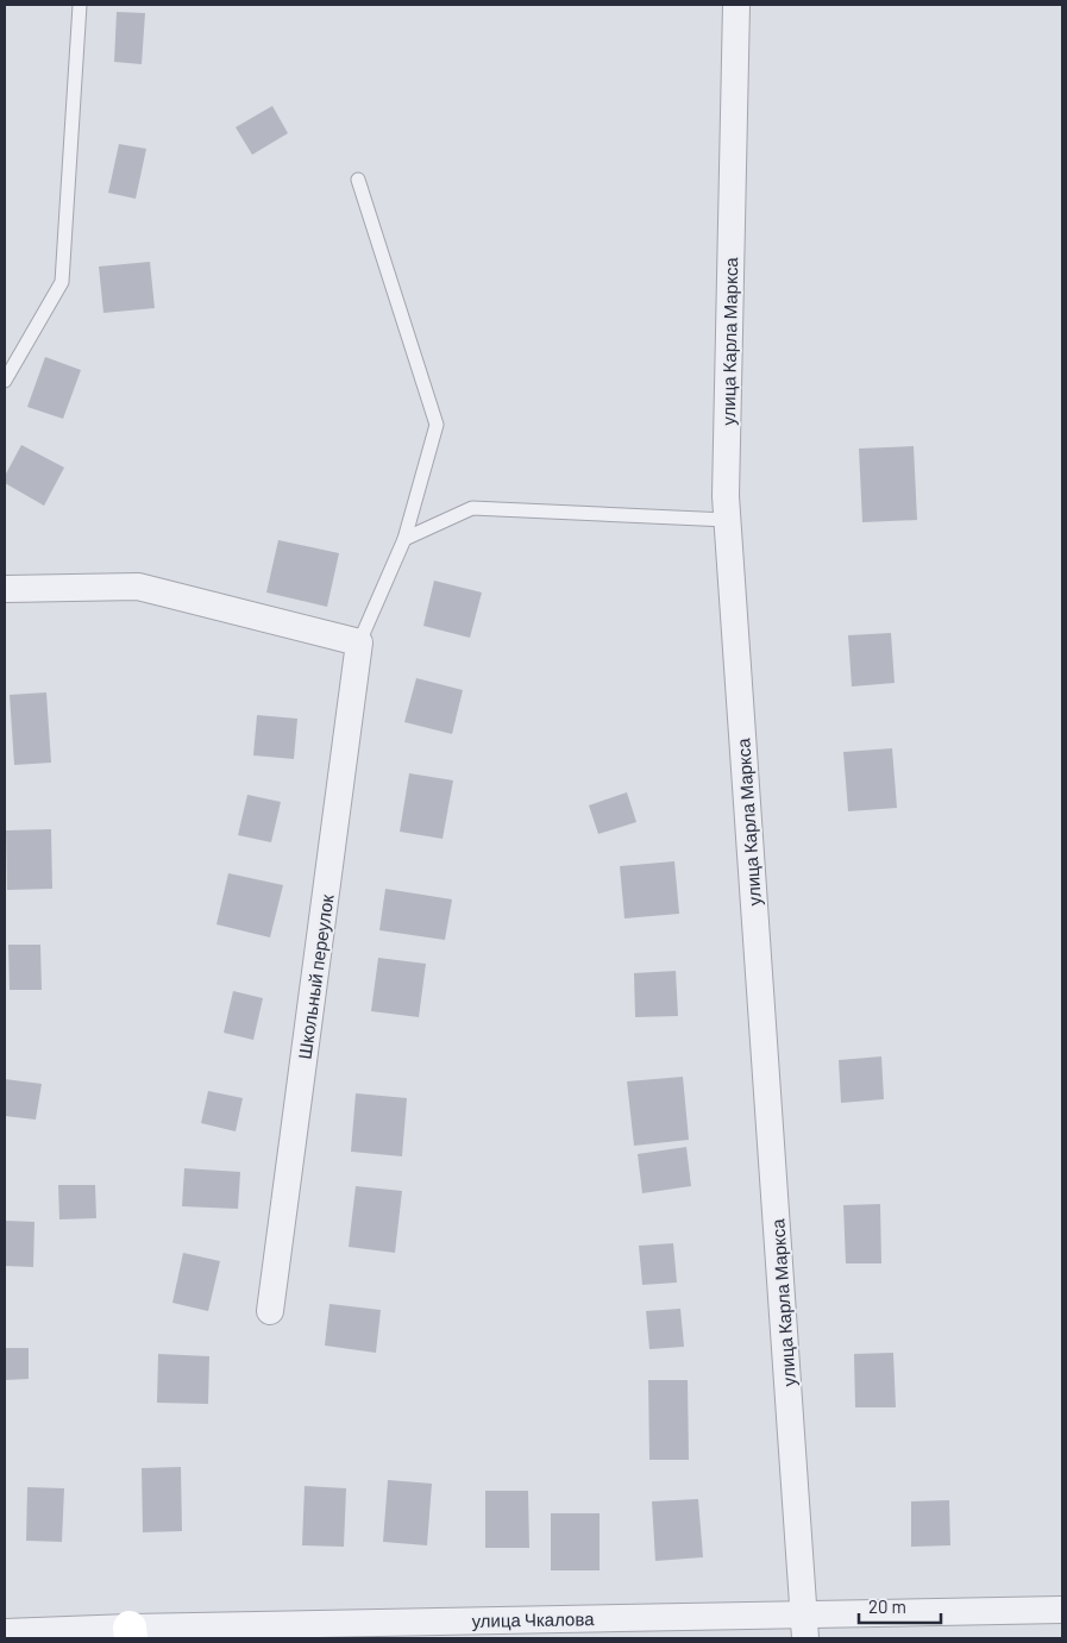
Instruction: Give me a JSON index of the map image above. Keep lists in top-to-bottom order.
{
  "streets": {
    "street": ["улица Карла Маркса", "Школьный переулок", "улица Чкалова"]
  },
  "crossings": [
    ["улица Карла Маркса", "улица Чкалова"]
  ],
  "scale_bar": "20 m"
}
